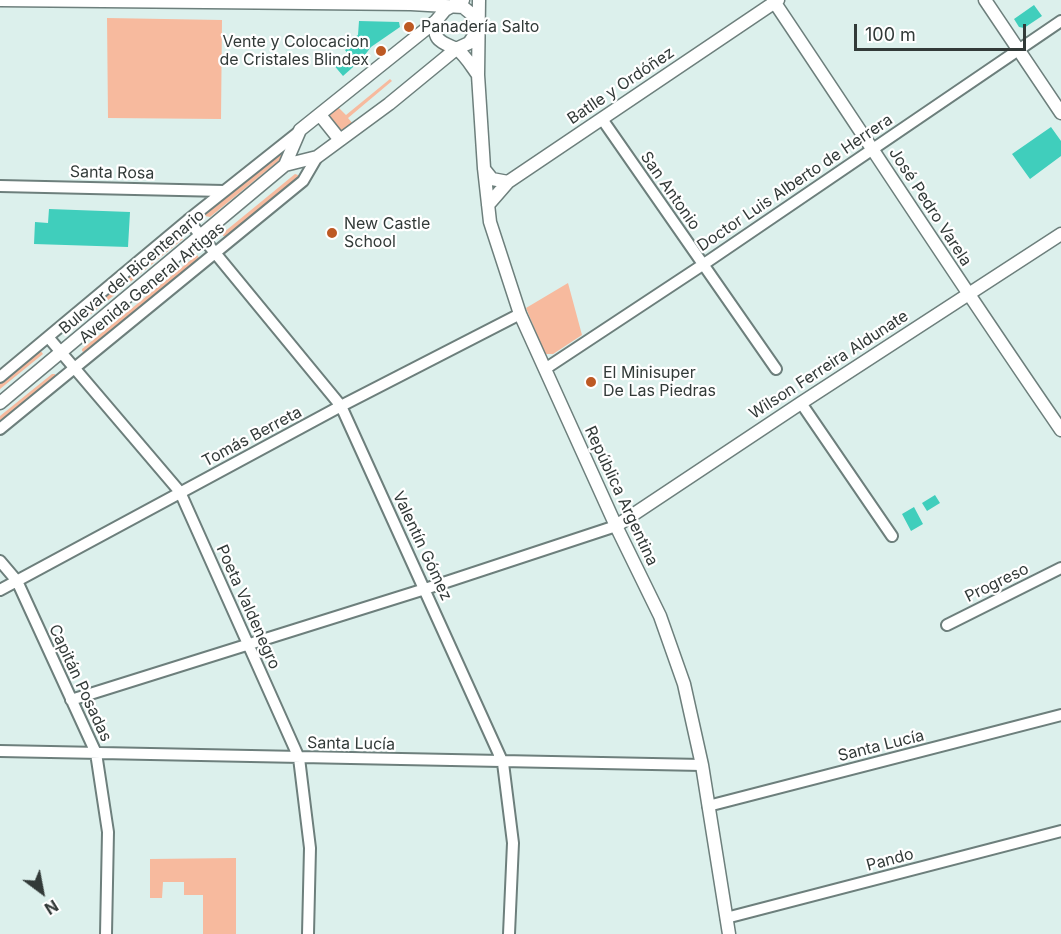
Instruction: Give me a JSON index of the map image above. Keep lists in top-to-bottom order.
{
  "streets": {
    "street": [
      "Batlle y Ordóñez",
      "Santa Rosa",
      "Doctor Luis Alberto de Herrera",
      "San Antonio",
      "José Pedro Varela",
      "Bulevar del Bicentenario",
      "Avenida General Artigas",
      "Wilson Ferreira Aldunate",
      "Tomás Berreta",
      "República Argentina",
      "Valentín Gómez",
      "Progreso",
      "Poeta Valdenegro",
      "Capitán Posadas",
      "Santa Lucía",
      "Pando"
    ]
  },
  "crossings": [
    ["Batlle y Ordóñez", "San Antonio"],
    ["Batlle y Ordóñez", "José Pedro Varela"],
    ["Batlle y Ordóñez", "República Argentina"],
    ["Santa Rosa", "Avenida General Artigas"],
    ["Doctor Luis Alberto de Herrera", "San Antonio"],
    ["Doctor Luis Alberto de Herrera", "José Pedro Varela"],
    ["Doctor Luis Alberto de Herrera", "República Argentina"],
    ["José Pedro Varela", "Wilson Ferreira Aldunate"],
    ["Bulevar del Bicentenario", "Avenida General Artigas"],
    ["Bulevar del Bicentenario", "República Argentina"],
    ["Bulevar del Bicentenario", "Valentín Gómez"],
    ["Bulevar del Bicentenario", "Poeta Valdenegro"],
    ["Avenida General Artigas", "Valentín Gómez"],
    ["Avenida General Artigas", "Poeta Valdenegro"],
    ["Wilson Ferreira Aldunate", "República Argentina"],
    ["Tomás Berreta", "República Argentina"],
    ["Tomás Berreta", "Valentín Gómez"],
    ["Tomás Berreta", "Poeta Valdenegro"],
    ["Tomás Berreta", "Capitán Posadas"],
    ["República Argentina", "Santa Lucía"],
    ["República Argentina", "Pando"],
    ["Valentín Gómez", "Santa Lucía"],
    ["Poeta Valdenegro", "Santa Lucía"],
    ["Capitán Posadas", "Santa Lucía"]
  ],
  "places": [
    "Panadería Salto",
    "Vente y Colocacion de Cristales Blindex",
    "New Castle School",
    "El Minisuper De Las Piedras"
  ],
  "scale_bar": "100 m",
  "north": "bottom right"
}
